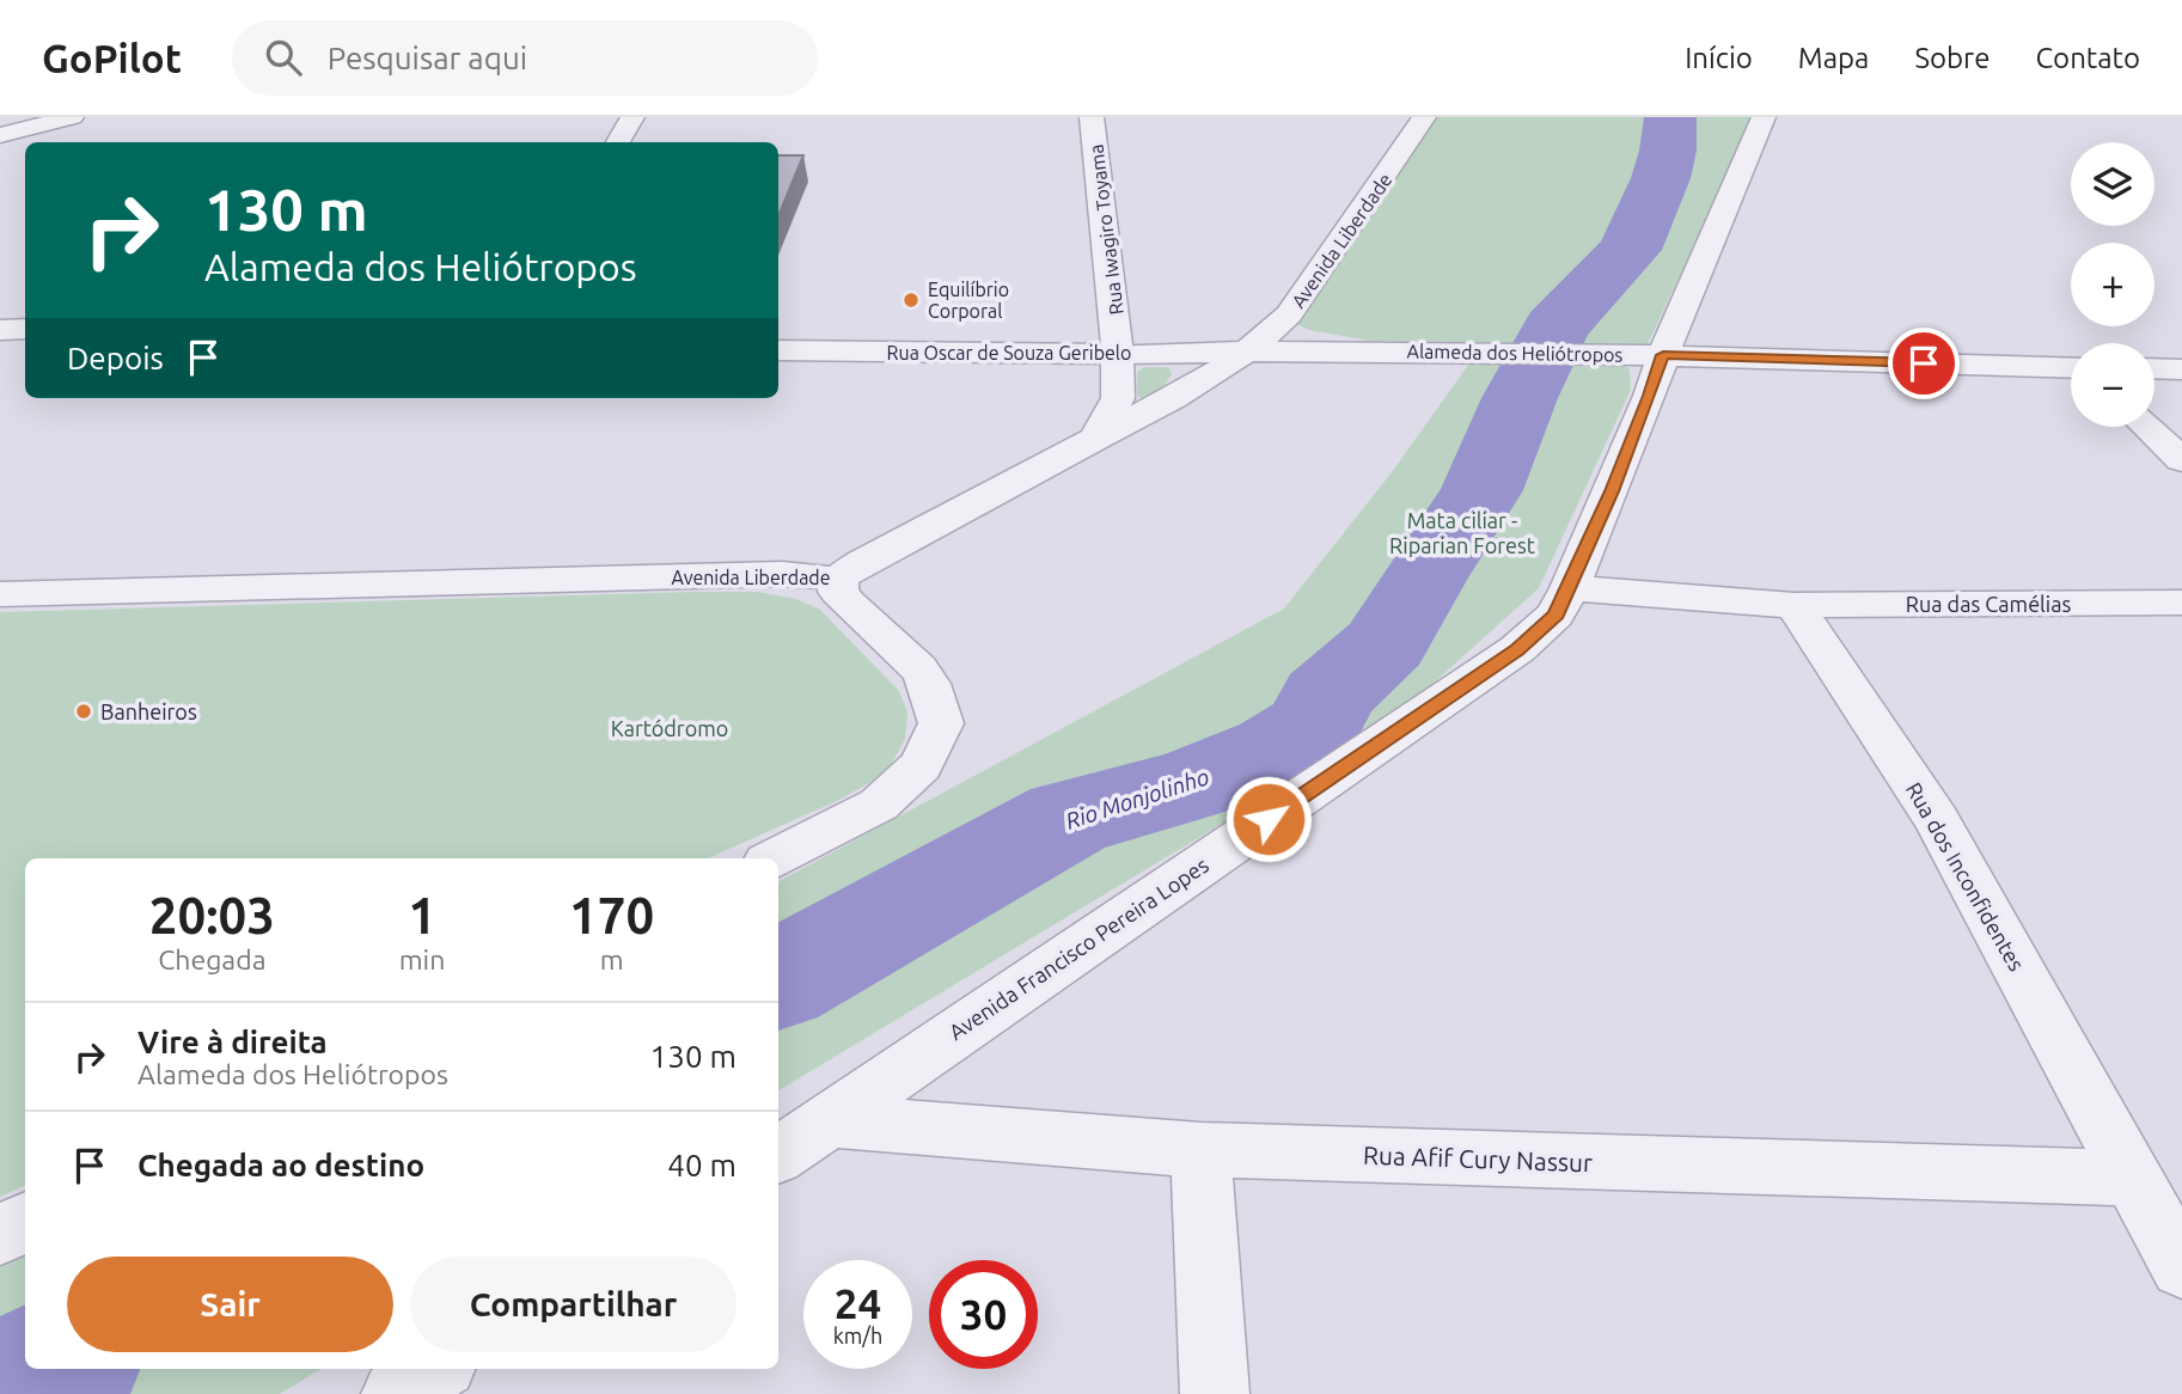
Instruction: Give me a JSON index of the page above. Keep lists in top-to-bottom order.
{
  "streets": {
    "street": [
      "Rua Iwagiro Toyama",
      "Avenida Liberdade",
      "Rua Oscar de Souza Geribelo",
      "Alameda dos Heliótropos",
      "Rua das Camélias",
      "Rua dos Inconfidentes",
      "Avenida Francisco Pereira Lopes",
      "Rua Afif Cury Nassur"
    ]
  },
  "crossings": [
    ["Rua Iwagiro Toyama", "Avenida Liberdade"],
    ["Rua Iwagiro Toyama", "Rua Oscar de Souza Geribelo"],
    ["Avenida Liberdade", "Rua Oscar de Souza Geribelo"],
    ["Avenida Liberdade", "Alameda dos Heliótropos"],
    ["Rua Oscar de Souza Geribelo", "Alameda dos Heliótropos"],
    ["Alameda dos Heliótropos", "Avenida Francisco Pereira Lopes"],
    ["Rua das Camélias", "Rua dos Inconfidentes"],
    ["Rua dos Inconfidentes", "Rua Afif Cury Nassur"],
    ["Avenida Francisco Pereira Lopes", "Rua Afif Cury Nassur"]
  ],
  "water": ["Rio Monjolinho"],
  "parks": ["Mata ciliar - Riparian Forest", "Kartódromo"],
  "places": ["Equilíbrio Corporal", "Banheiros"],
  "page": {
    "header": "GoPilot",
    "search": "Pesquisar aqui",
    "nav": [
      "Início",
      "Mapa",
      "Sobre",
      "Contato"
    ],
    "map_buttons": ["+", "−"],
    "turn": ["130 m", "Alameda dos Heliótropos"],
    "then": "Depois",
    "eta": [
      "20:03",
      "Chegada",
      "1",
      "min",
      "170",
      "m"
    ],
    "list": [
      {
        "name": "Vire à direita",
        "note": "Alameda dos Heliótropos",
        "value": "130 m"
      },
      {
        "name": "Chegada ao destino",
        "value": "40 m"
      }
    ],
    "buttons": ["Sair", "Compartilhar"],
    "speed": "24 km/h",
    "limit": "30"
  }
}
